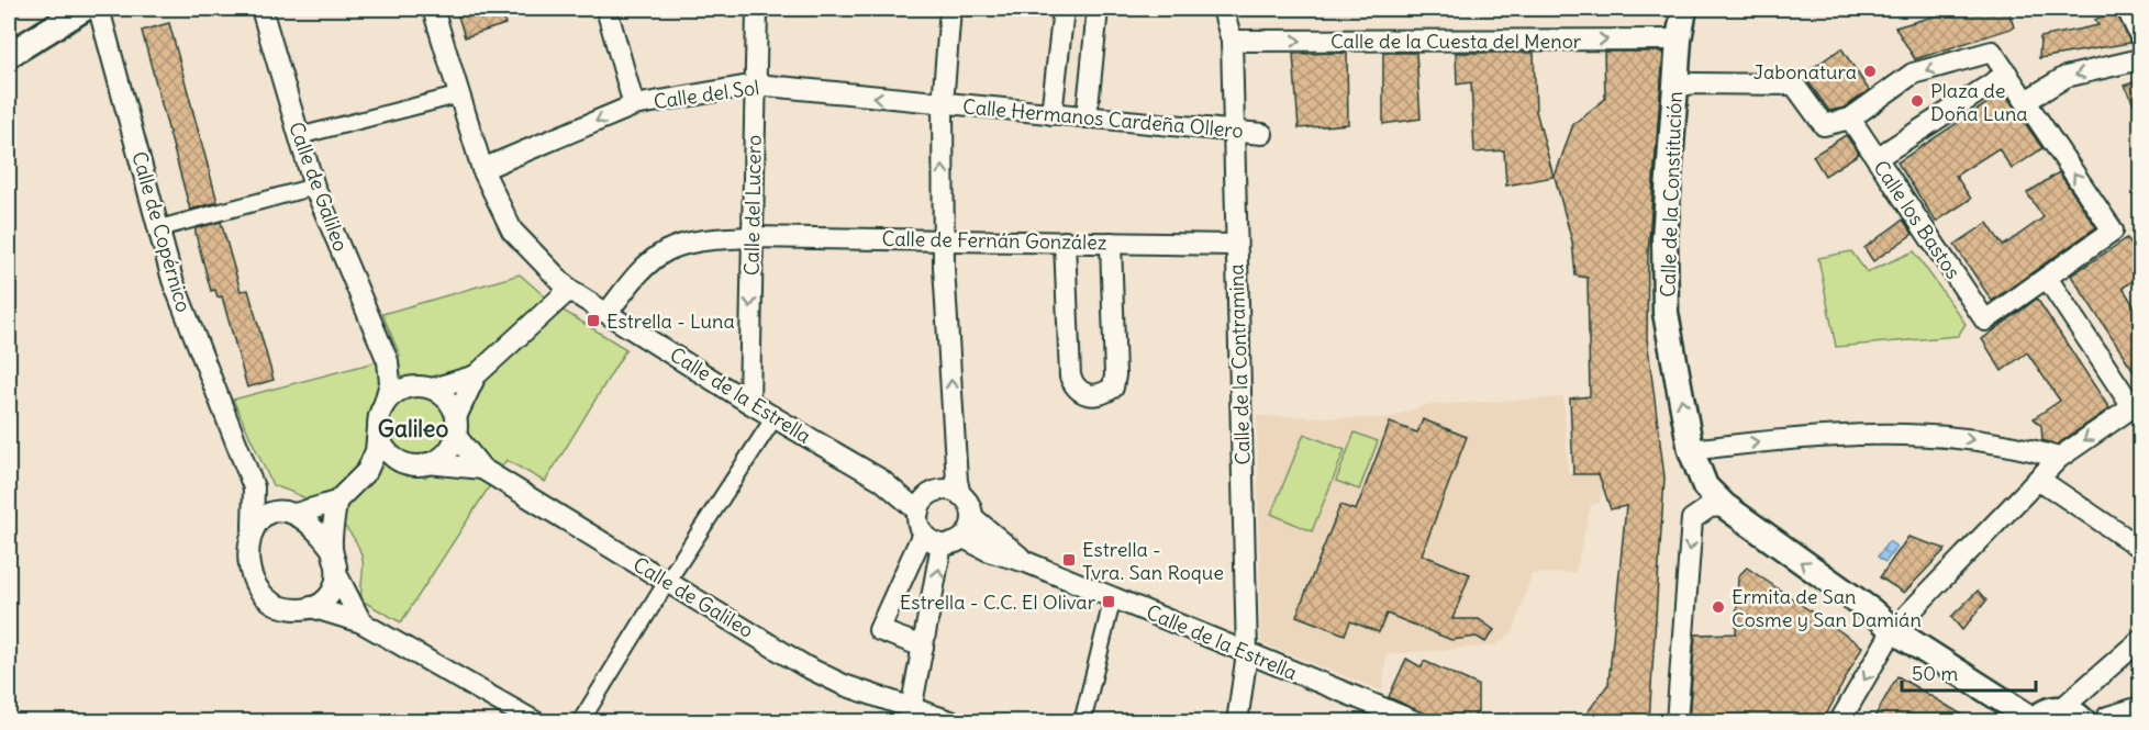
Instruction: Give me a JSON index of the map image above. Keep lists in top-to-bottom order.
{
  "streets": {
    "street": [
      "Calle de la Cuesta del Menor",
      "Calle del Sol",
      "Calle Hermanos Cardeña Ollero",
      "Calle de Galileo",
      "Calle de la Constitución",
      "Calle del Lucero",
      "Calle los Bastos",
      "Calle de Copérnico",
      "Calle de Fernán González",
      "Calle de la Contramina",
      "Calle de la Estrella"
    ]
  },
  "crossings": [
    ["Calle de la Cuesta del Menor", "Calle de la Constitución"],
    ["Calle de la Cuesta del Menor", "Calle de la Contramina"],
    ["Calle del Sol", "Calle Hermanos Cardeña Ollero"],
    ["Calle del Sol", "Calle del Lucero"],
    ["Calle del Sol", "Calle de la Estrella"],
    ["Calle Hermanos Cardeña Ollero", "Calle de la Contramina"],
    ["Calle del Lucero", "Calle de Fernán González"],
    ["Calle del Lucero", "Calle de la Estrella"],
    ["Calle de Fernán González", "Calle de la Contramina"],
    ["Calle de Fernán González", "Calle de la Estrella"],
    ["Calle de la Contramina", "Calle de la Estrella"]
  ],
  "one_way": [
    "Calle de la Cuesta del Menor",
    "Calle del Sol",
    "Calle de la Constitución",
    "Calle del Lucero"
  ],
  "districts": ["Galileo"],
  "places": {
    "other": ["Jabonatura", "Plaza de Doña Luna", "Ermita de San Cosme y San Damián"],
    "transit": ["Estrella - Luna", "Estrella - Tvra. San Roque", "Estrella - C.C. El Olivar"]
  },
  "scale_bar": "50 m"
}
